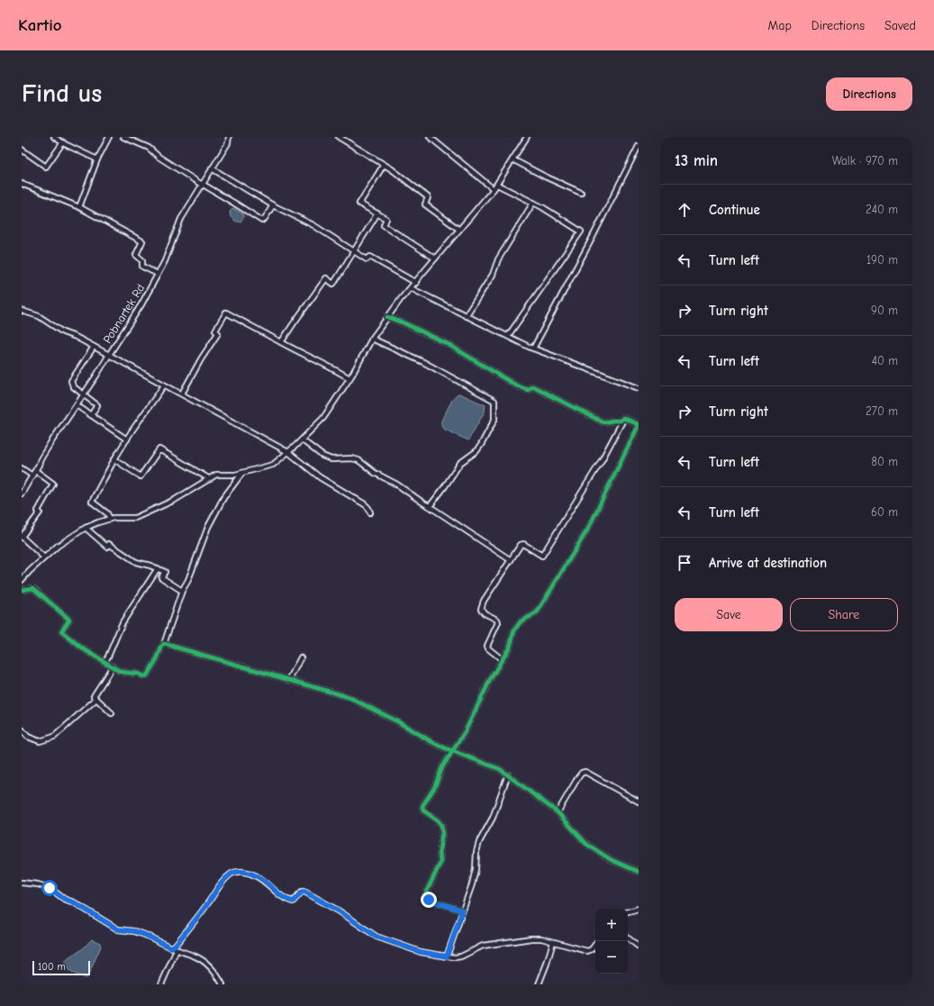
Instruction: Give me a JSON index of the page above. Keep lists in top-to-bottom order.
{
  "streets": {
    "street": ["Pobnartek Rd"]
  },
  "scale_bar": "100 m",
  "page": {
    "header": "Kartio",
    "nav": ["Map", "Directions", "Saved"],
    "buttons": [
      "Directions",
      ["Save", "Share"]
    ],
    "title": "Find us",
    "heading": ["13 min", "Walk · 970 m"],
    "list": [
      ["Continue", "240 m"],
      ["Turn left", "190 m"],
      ["Turn right", "90 m"],
      ["Turn left", "40 m"],
      ["Turn right", "270 m"],
      ["Turn left", "80 m"],
      ["Turn left", "60 m"],
      "Arrive at destination"
    ],
    "map_buttons": ["+", "−"],
    "scale": "100 m"
  }
}
